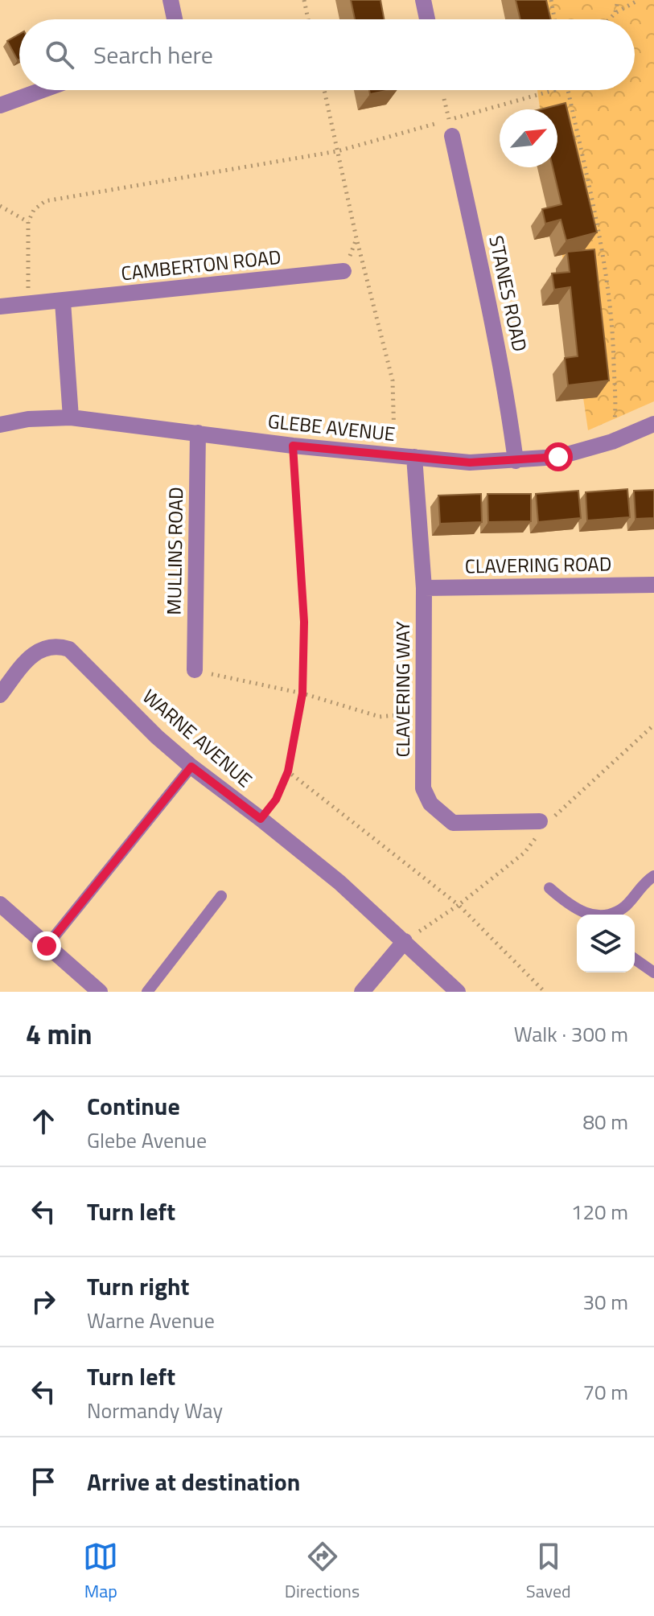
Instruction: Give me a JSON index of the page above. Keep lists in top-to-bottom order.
{
  "streets": {
    "street": [
      "CAMBERTON ROAD",
      "STANES ROAD",
      "GLEBE AVENUE",
      "MULLINS ROAD",
      "CLAVERING ROAD",
      "CLAVERING WAY",
      "WARNE AVENUE"
    ]
  },
  "crossings": [
    ["STANES ROAD", "GLEBE AVENUE"],
    ["GLEBE AVENUE", "MULLINS ROAD"],
    ["GLEBE AVENUE", "CLAVERING WAY"],
    ["CLAVERING ROAD", "CLAVERING WAY"]
  ],
  "north": "top right",
  "page": {
    "search": "Search here",
    "heading": ["4 min", "Walk · 300 m"],
    "list": [
      ["Continue", "Glebe Avenue", "80 m"],
      ["Turn left", "120 m"],
      ["Turn right", "Warne Avenue", "30 m"],
      ["Turn left", "Normandy Way", "70 m"],
      "Arrive at destination"
    ],
    "nav": ["Map", "Directions", "Saved"]
  }
}
